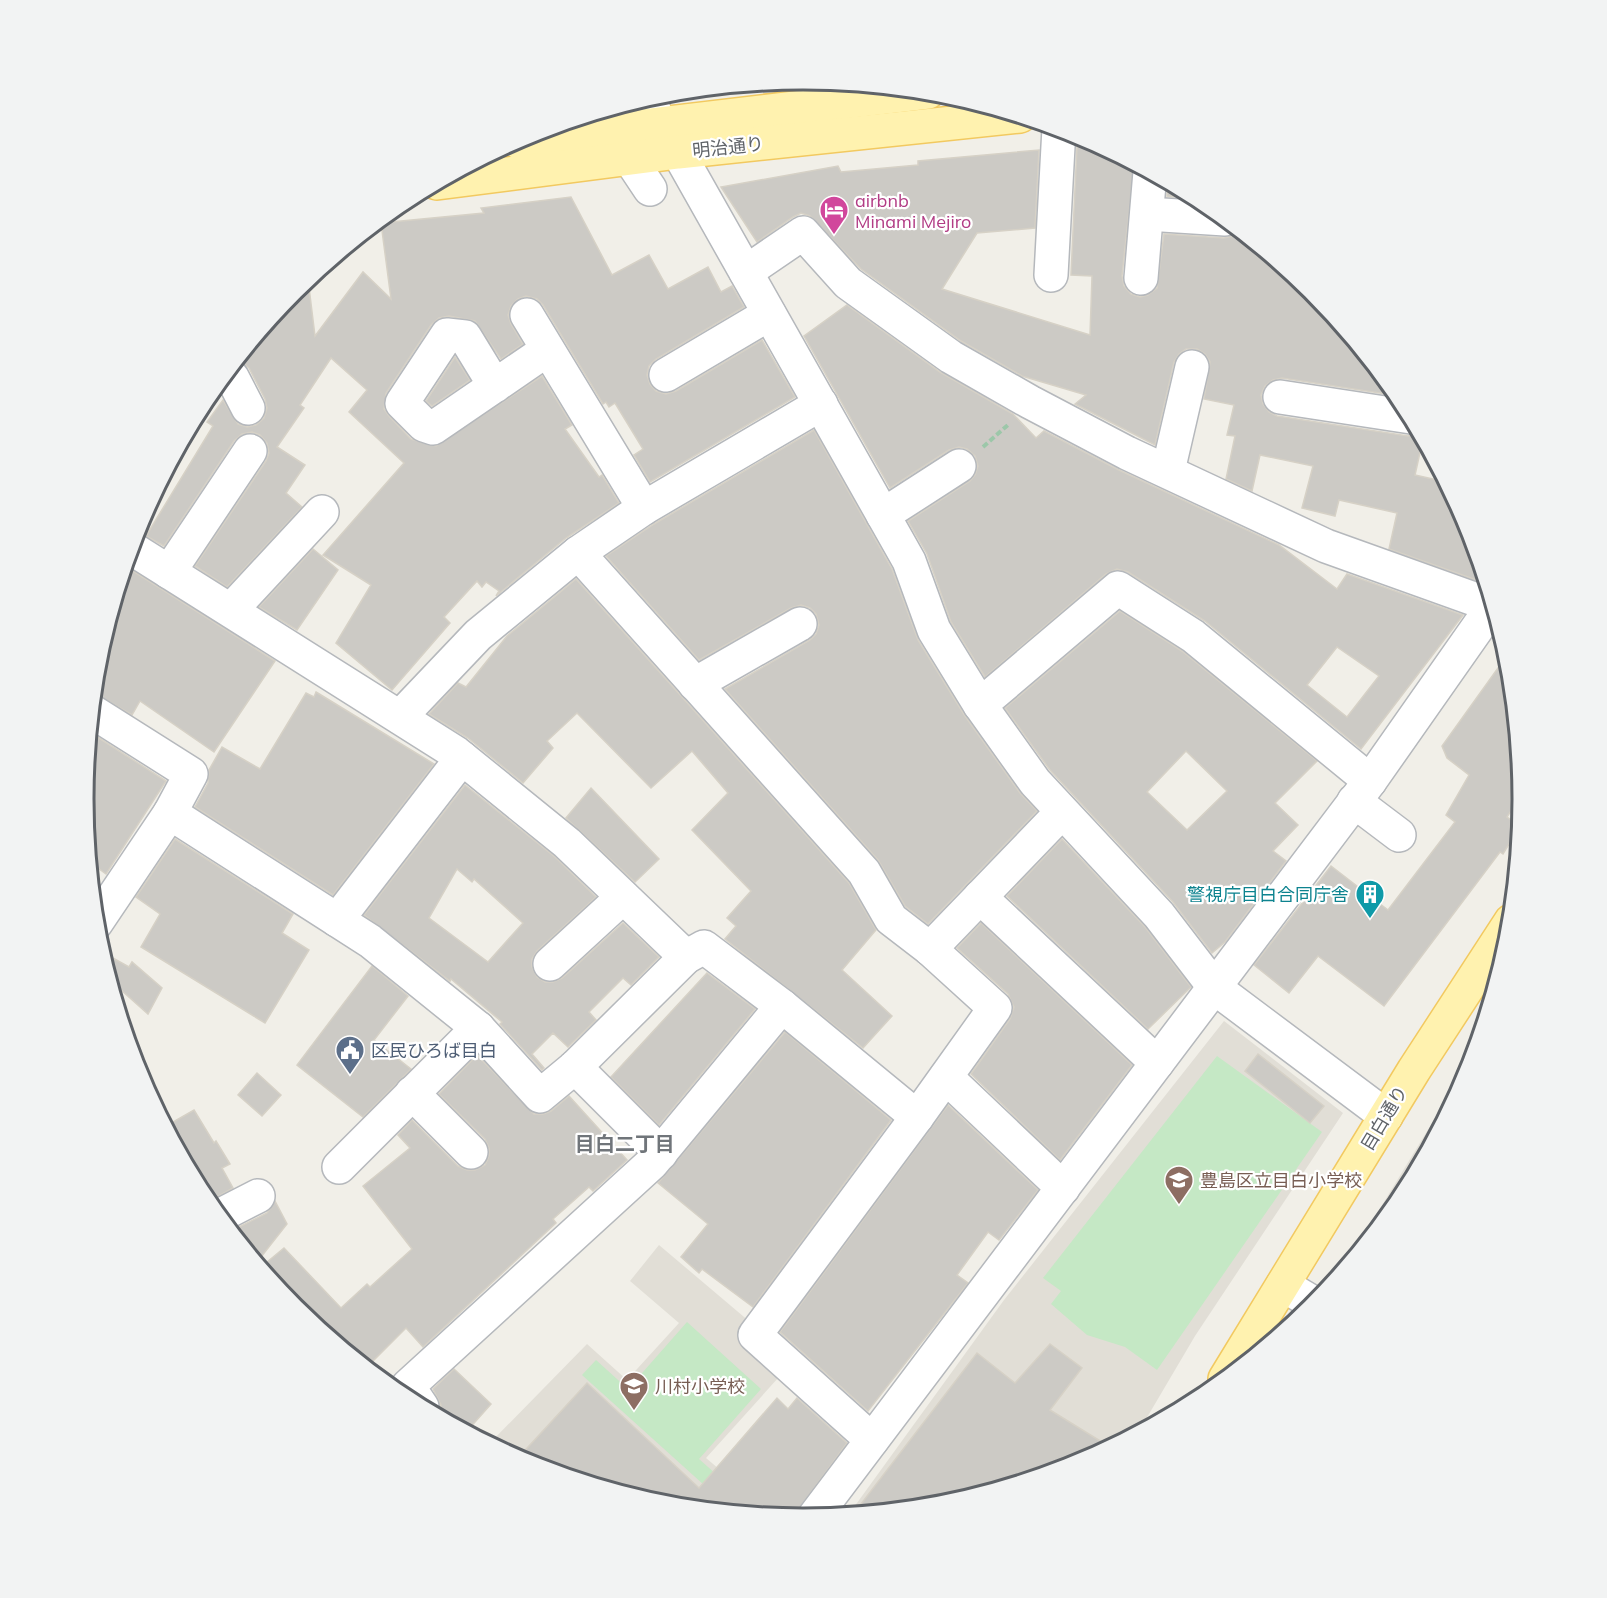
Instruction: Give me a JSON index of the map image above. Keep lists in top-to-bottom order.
{
  "streets": {
    "main road": ["明治通り", "目白通り"]
  },
  "districts": ["目白二丁目"],
  "places": {
    "hotel": ["airbnb Minami Mejiro"],
    "building": ["警視庁目白合同庁舎"],
    "public building": ["区民ひろば目白"],
    "school or university": ["豊島区立目白小学校", "川村小学校"]
  }
}
